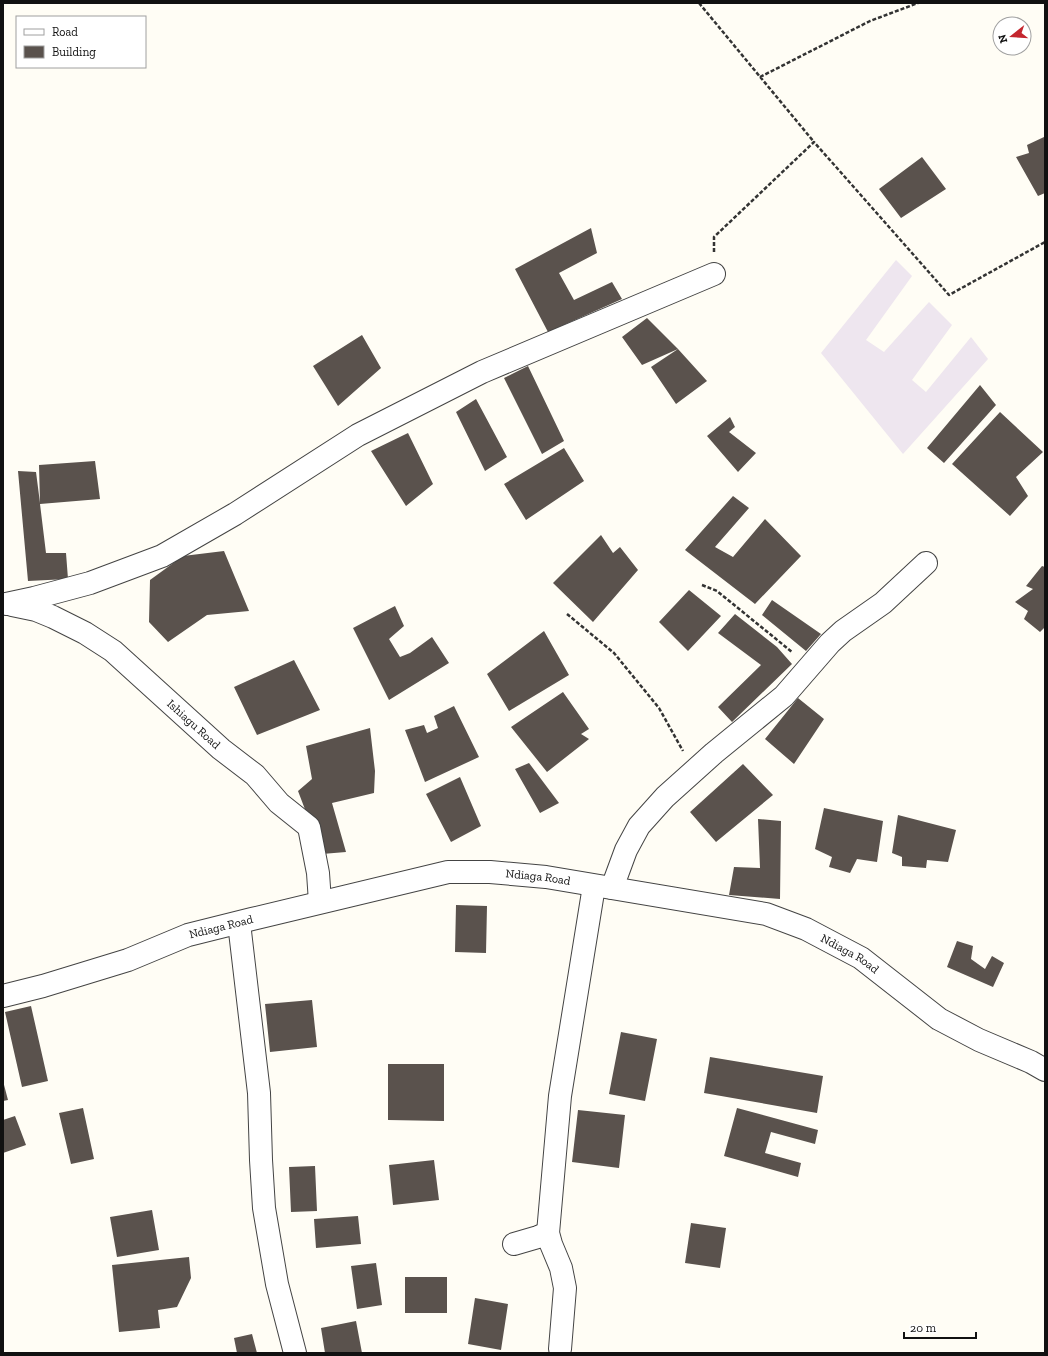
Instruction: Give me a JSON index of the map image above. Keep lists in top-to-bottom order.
{
  "streets": {
    "street": ["Ishiagu Road", "Ndiaga Road"]
  },
  "crossings": [
    ["Ishiagu Road", "Ndiaga Road"]
  ],
  "legend": ["Road", "Building"],
  "scale_bar": "20 m",
  "north": "left"
}
